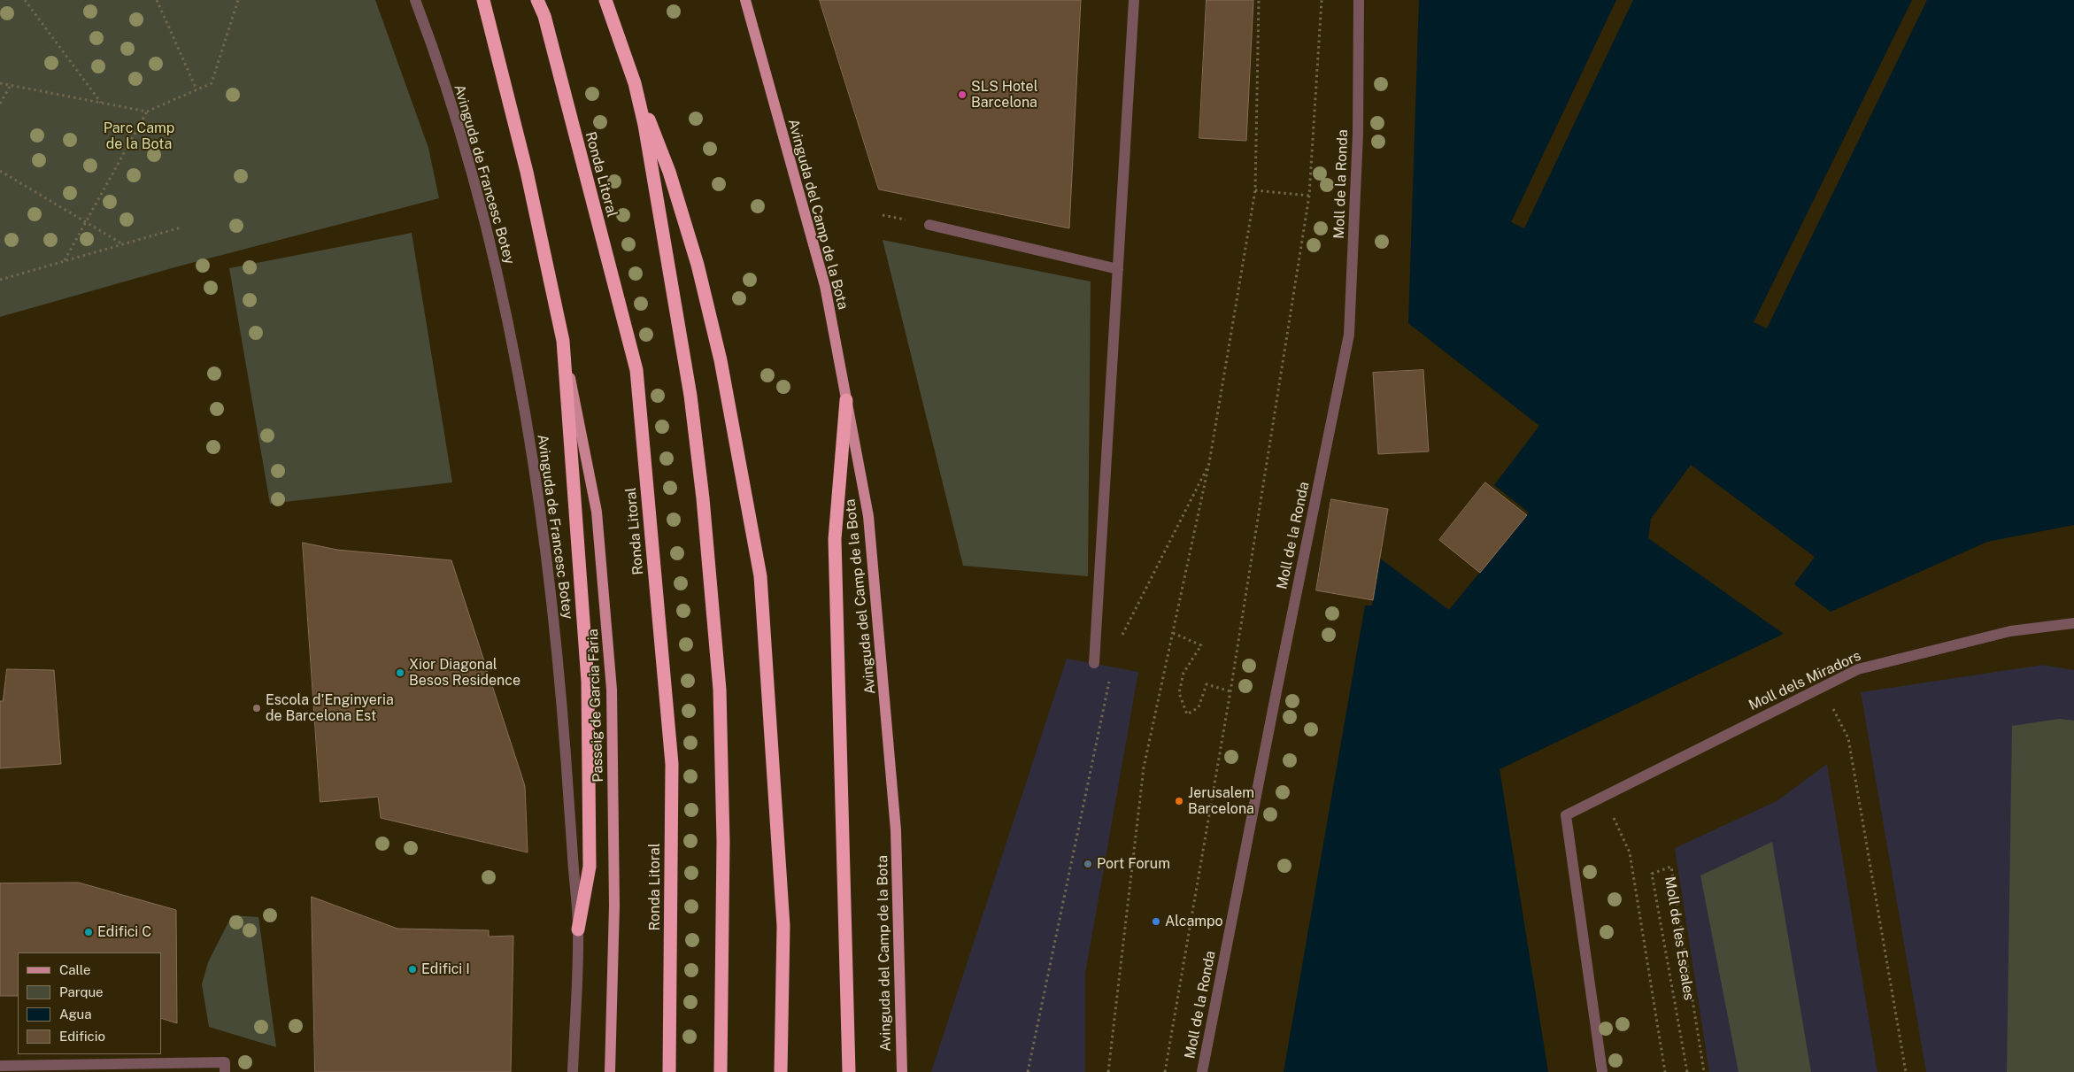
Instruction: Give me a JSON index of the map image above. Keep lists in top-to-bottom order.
{
  "streets": {
    "highway": ["Ronda Litoral"],
    "main road": ["Avinguda del Camp de la Bota", "Passeig de Garcia Fària"],
    "street": ["Avinguda de Francesc Botey", "Moll de la Ronda", "Moll dels Miradors"],
    "path": ["Moll de les Escales"]
  },
  "parks": ["Parc Camp de la Bota"],
  "places": [
    "SLS Hotel Barcelona",
    "Xior Diagonal Besos Residence",
    "Escola d'Enginyeria de Barcelona Est",
    "Jerusalem Barcelona",
    "Port Forum",
    "Alcampo",
    "Edifici C",
    "Edifici I"
  ],
  "legend": [
    "Calle",
    "Parque",
    "Agua",
    "Edificio"
  ]
}
